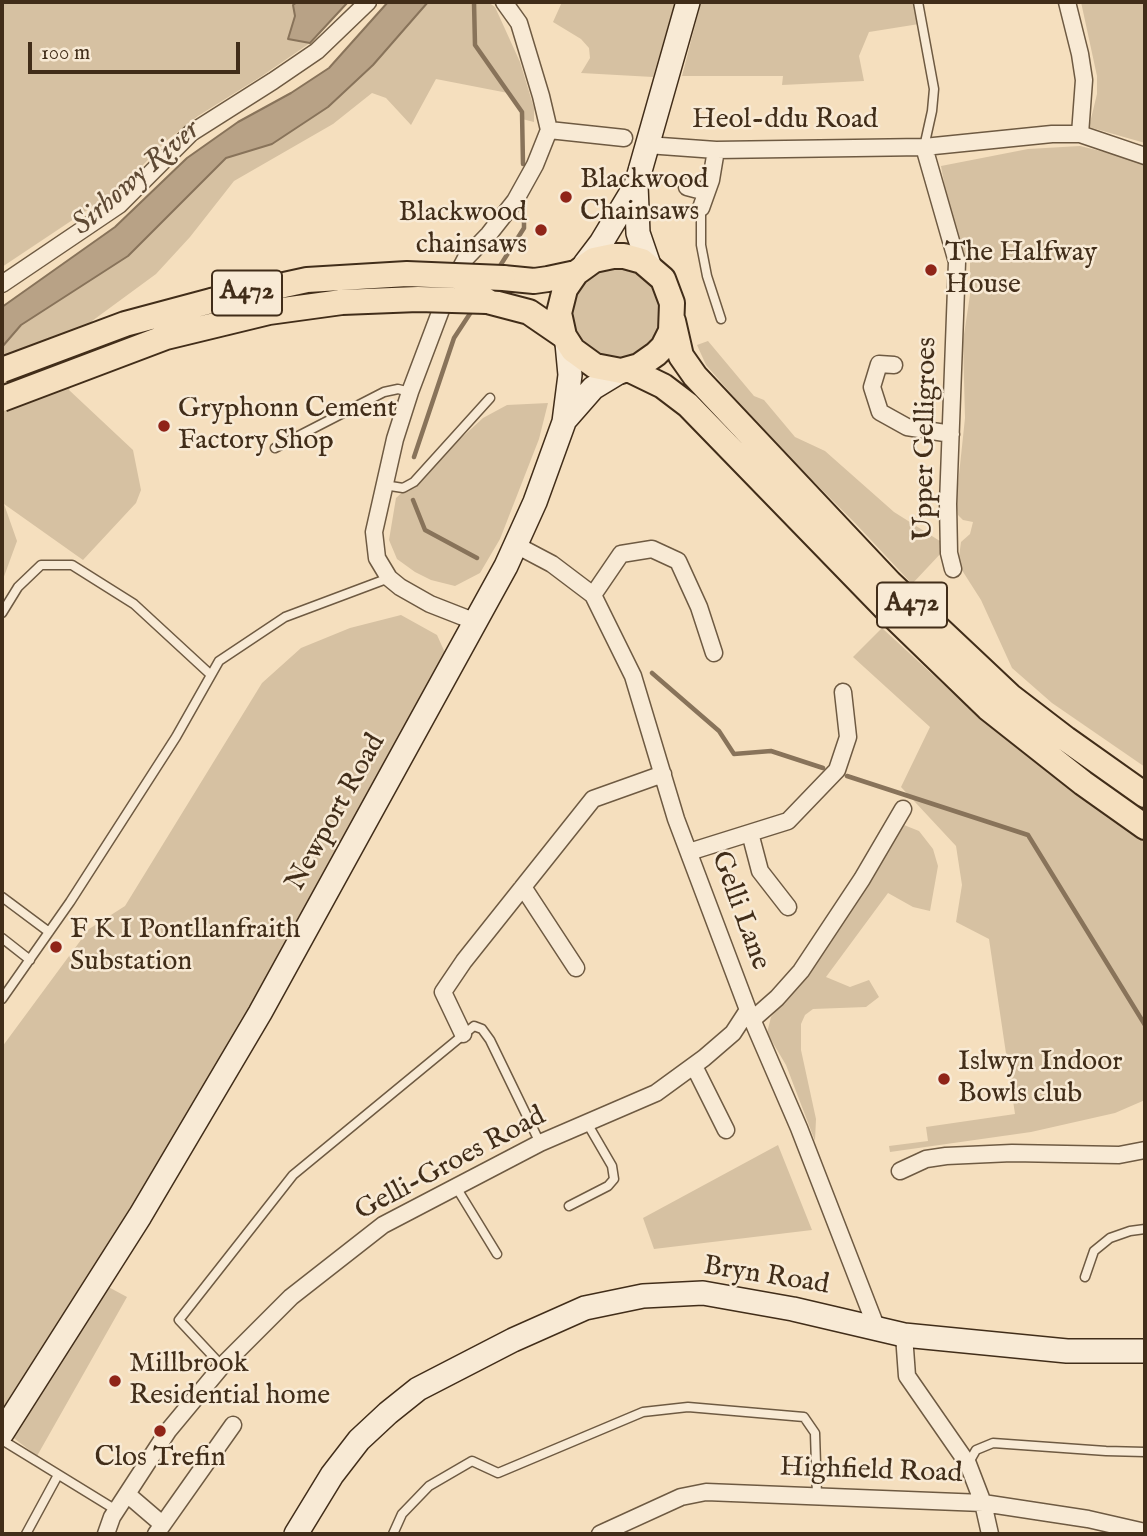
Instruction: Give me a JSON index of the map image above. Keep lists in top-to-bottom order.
{
  "streets": {
    "main road": ["A472", "Newport Road", "Bryn Road"],
    "street": [
      "Heol-ddu Road",
      "Upper Gelligroes",
      "Gelli Lane",
      "Gelli-Groes Road",
      "Highfield Road"
    ]
  },
  "crossings": [
    ["Heol-ddu Road", "Upper Gelligroes"],
    ["A472", "Newport Road"],
    ["Newport Road", "Gelli Lane"],
    ["Gelli Lane", "Gelli-Groes Road"],
    ["Gelli Lane", "Bryn Road"]
  ],
  "water": ["Sirhowy River"],
  "places": [
    "Blackwood Chainsaws",
    "Blackwood chainsaws",
    "The Halfway House",
    "Gryphonn Cement Factory Shop",
    "F K I Pontllanfraith Substation",
    "Islwyn Indoor Bowls club",
    "Millbrook Residential home",
    "Clos Trefin"
  ],
  "scale_bar": "100 m"
}
